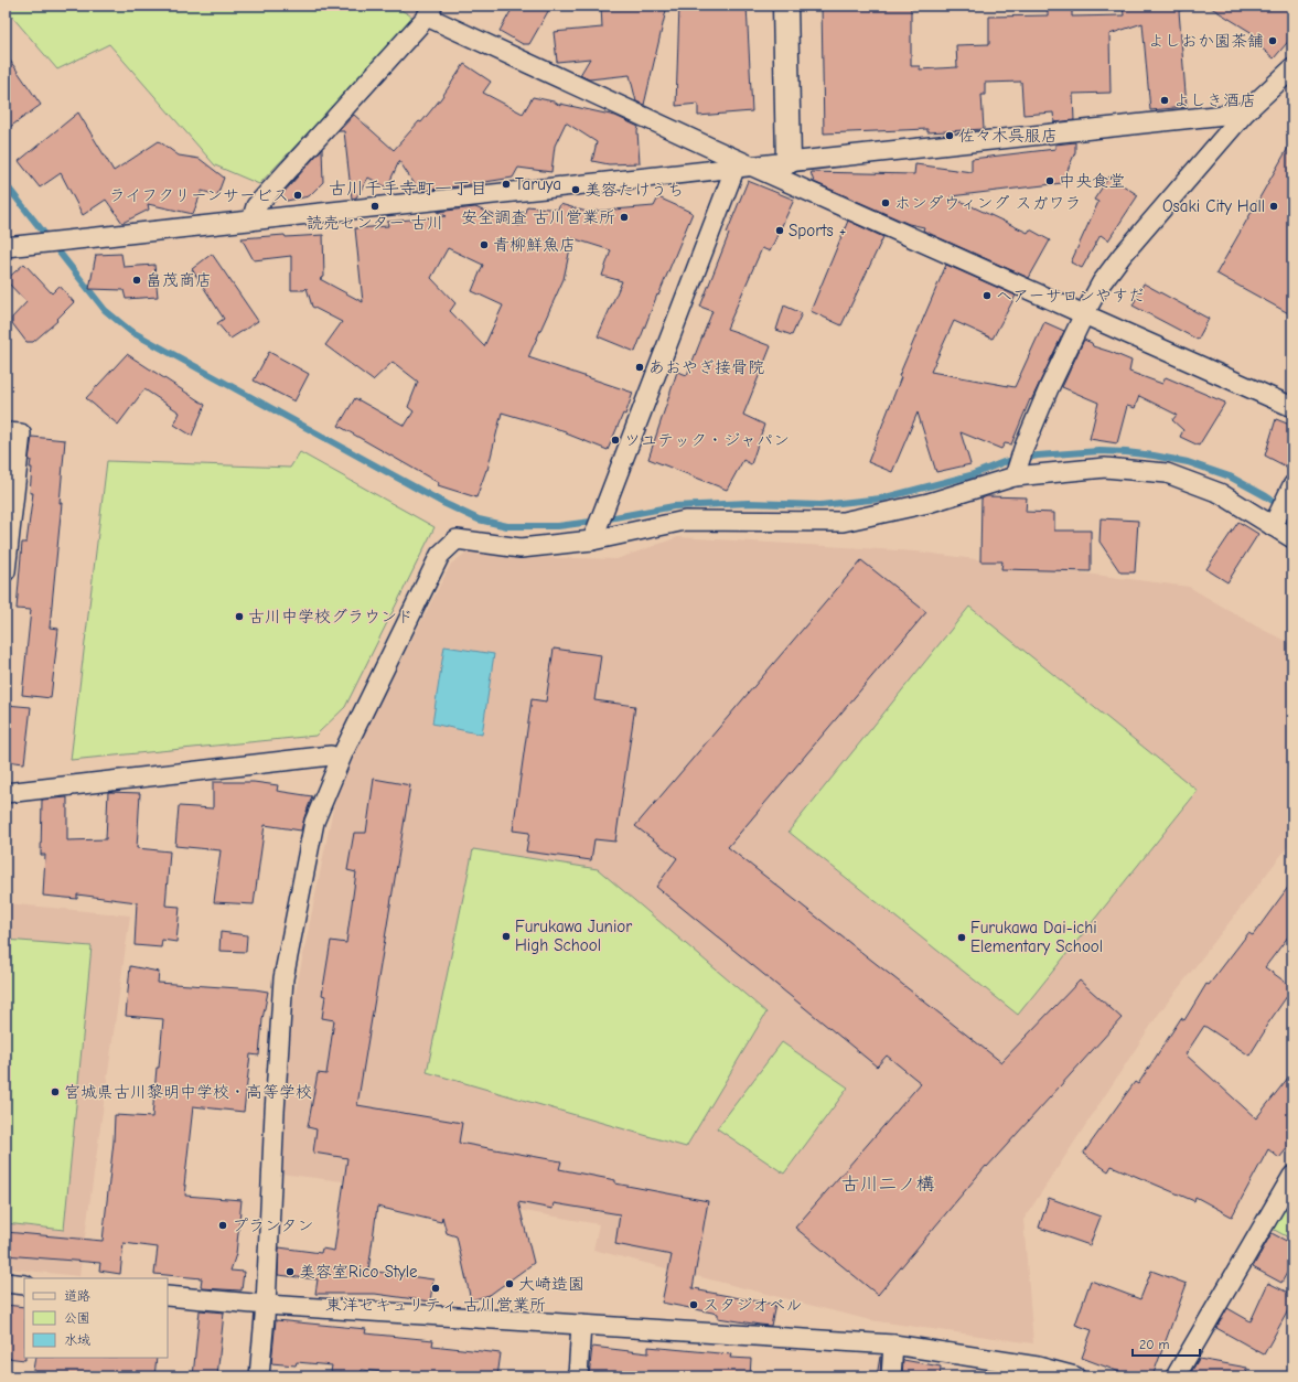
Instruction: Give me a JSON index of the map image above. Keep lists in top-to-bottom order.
{
  "districts": ["古川千手寺町一丁目", "古川二ノ構"],
  "places": [
    "よしおか園茶舗",
    "よしき酒店",
    "佐々木呉服店",
    "中央食堂",
    "Taruya",
    "美容たけうち",
    "ライフクリーンサービス",
    "ホンダウィング スガワラ",
    "読売センター 古川",
    "Osaki City Hall",
    "安全調査 古川営業所",
    "Sports +",
    "青柳鮮魚店",
    "畠茂商店",
    "ヘアーサロンやすだ",
    "あおやぎ接骨院",
    "ツユテック・ジャパン",
    "古川中学校グラウンド",
    "Furukawa Junior High School",
    "Furukawa Dai-ichi Elementary School",
    "宮城県古川黎明中学校・高等学校",
    "プランタン",
    "美容室Rico Style",
    "大崎造園",
    "東洋セキュリティ 古川営業所",
    "スタジオベル"
  ],
  "legend": ["道路", "公園", "水域"],
  "scale_bar": "20 m"
}
